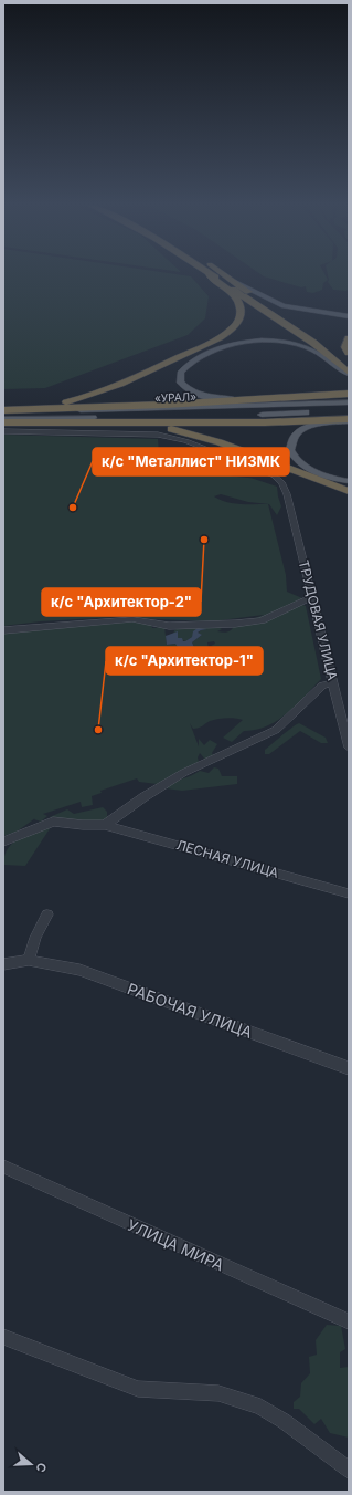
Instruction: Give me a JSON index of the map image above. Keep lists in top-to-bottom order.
{
  "streets": {
    "main road": ["«УРАЛ»"],
    "street": [
      "ТРУДОВАЯ УЛИЦА",
      "ЛЕСНАЯ УЛИЦА",
      "РАБОЧАЯ УЛИЦА",
      "УЛИЦА МИРА"
    ]
  },
  "places": ["к/с \"Металлист\" НИЗМК", "к/с \"Архитектор-2\"", "к/с \"Архитектор-1\""],
  "north": "right"
}
